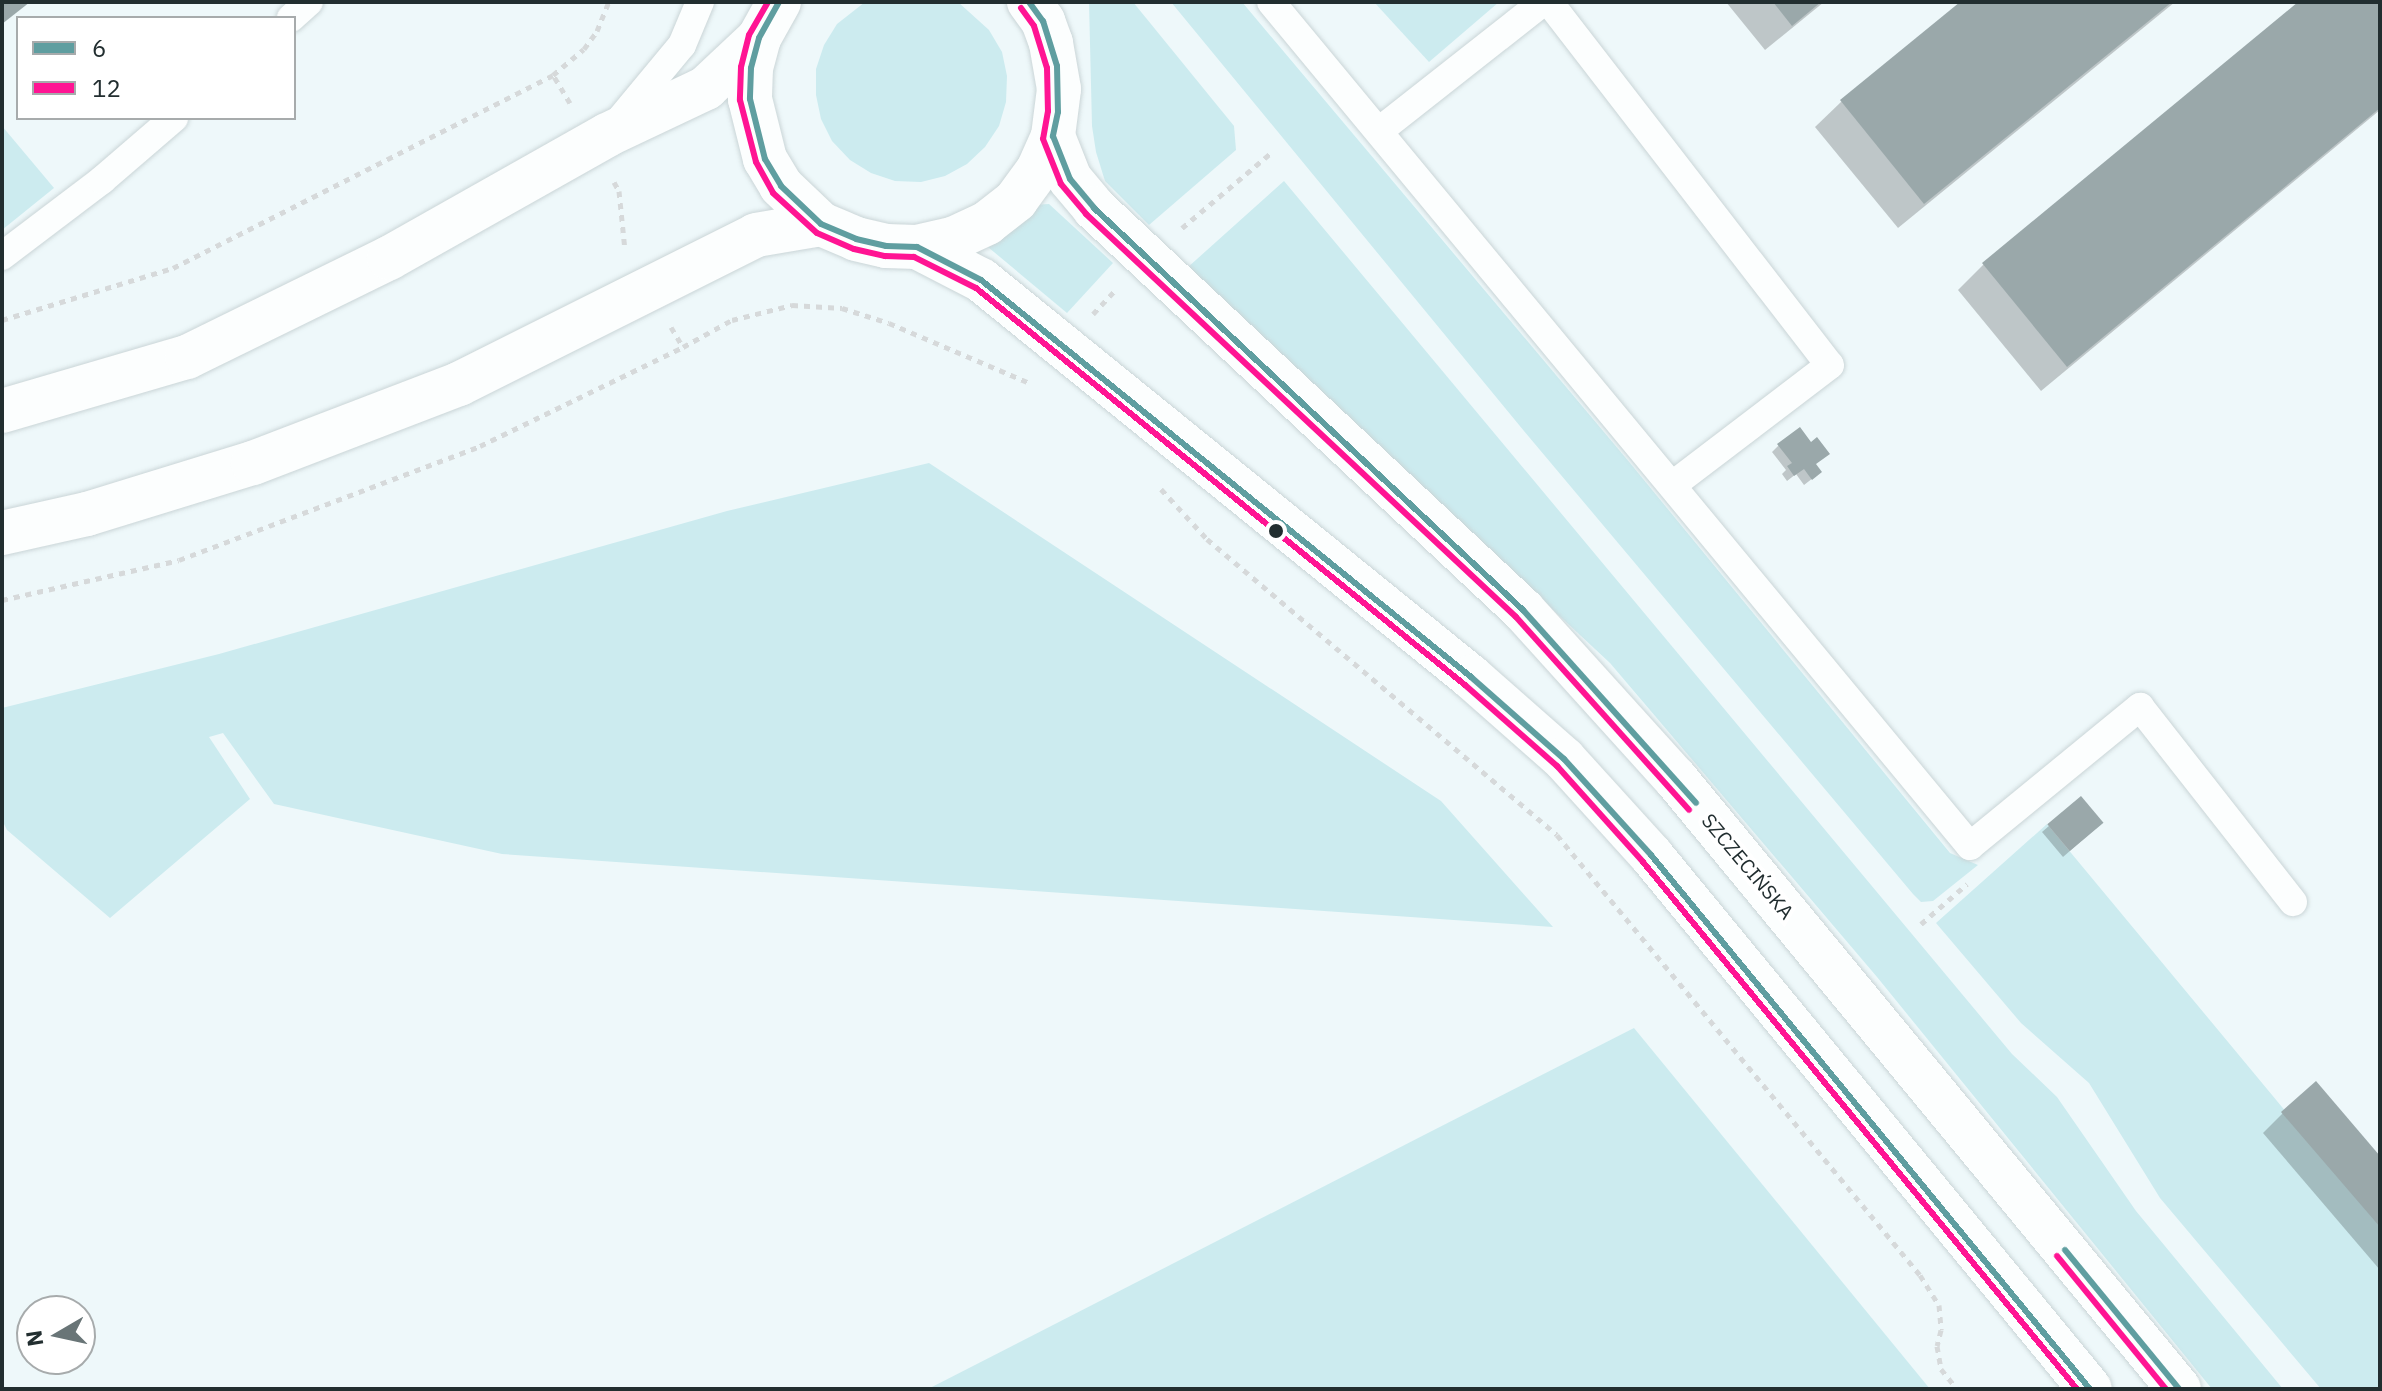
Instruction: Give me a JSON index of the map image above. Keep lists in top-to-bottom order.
{
  "streets": {
    "main road": ["SZCZECIŃSKA"]
  },
  "lines": ["transit line 6", "transit line 12"],
  "legend": ["6", "12"],
  "north": "left"
}
